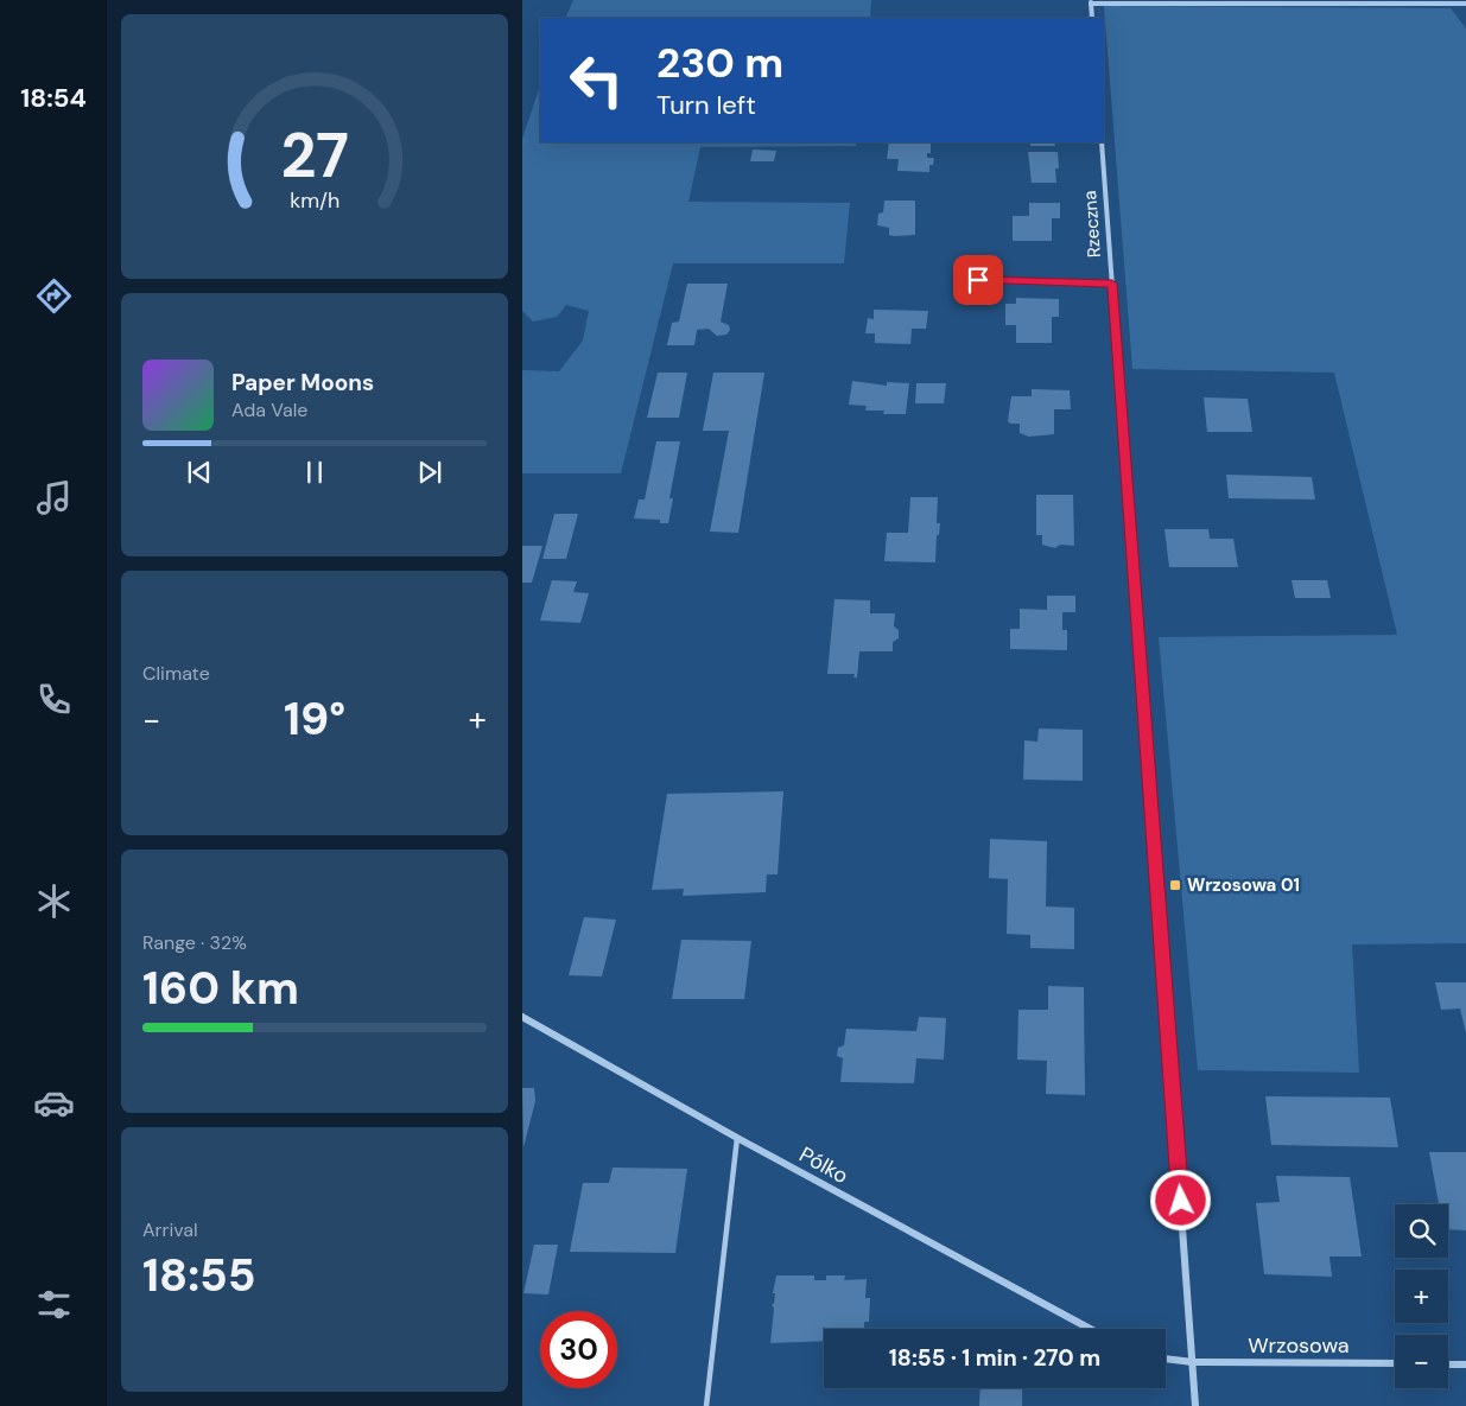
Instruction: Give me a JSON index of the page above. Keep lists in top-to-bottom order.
{
  "streets": {
    "street": ["Rzeczna", "Pólko", "Wrzosowa"]
  },
  "crossings": [
    ["Rzeczna", "Wrzosowa"]
  ],
  "places": {
    "transit": ["Wrzosowa 01"]
  },
  "page": {
    "tabs": "18:54",
    "turn": ["230 m", "Turn left"],
    "song": ["Paper Moons", "Ada Vale"],
    "tile": [
      "Climate",
      ["Range · 32%", "160 km"],
      ["Arrival", "18:55"]
    ],
    "heat": ["−", "19°", "+"],
    "map_buttons": ["+", "−"],
    "limit": "30",
    "trip": "18:55 · 1 min · 270 m",
    "gauge": ["27", "km/h"]
  }
}
